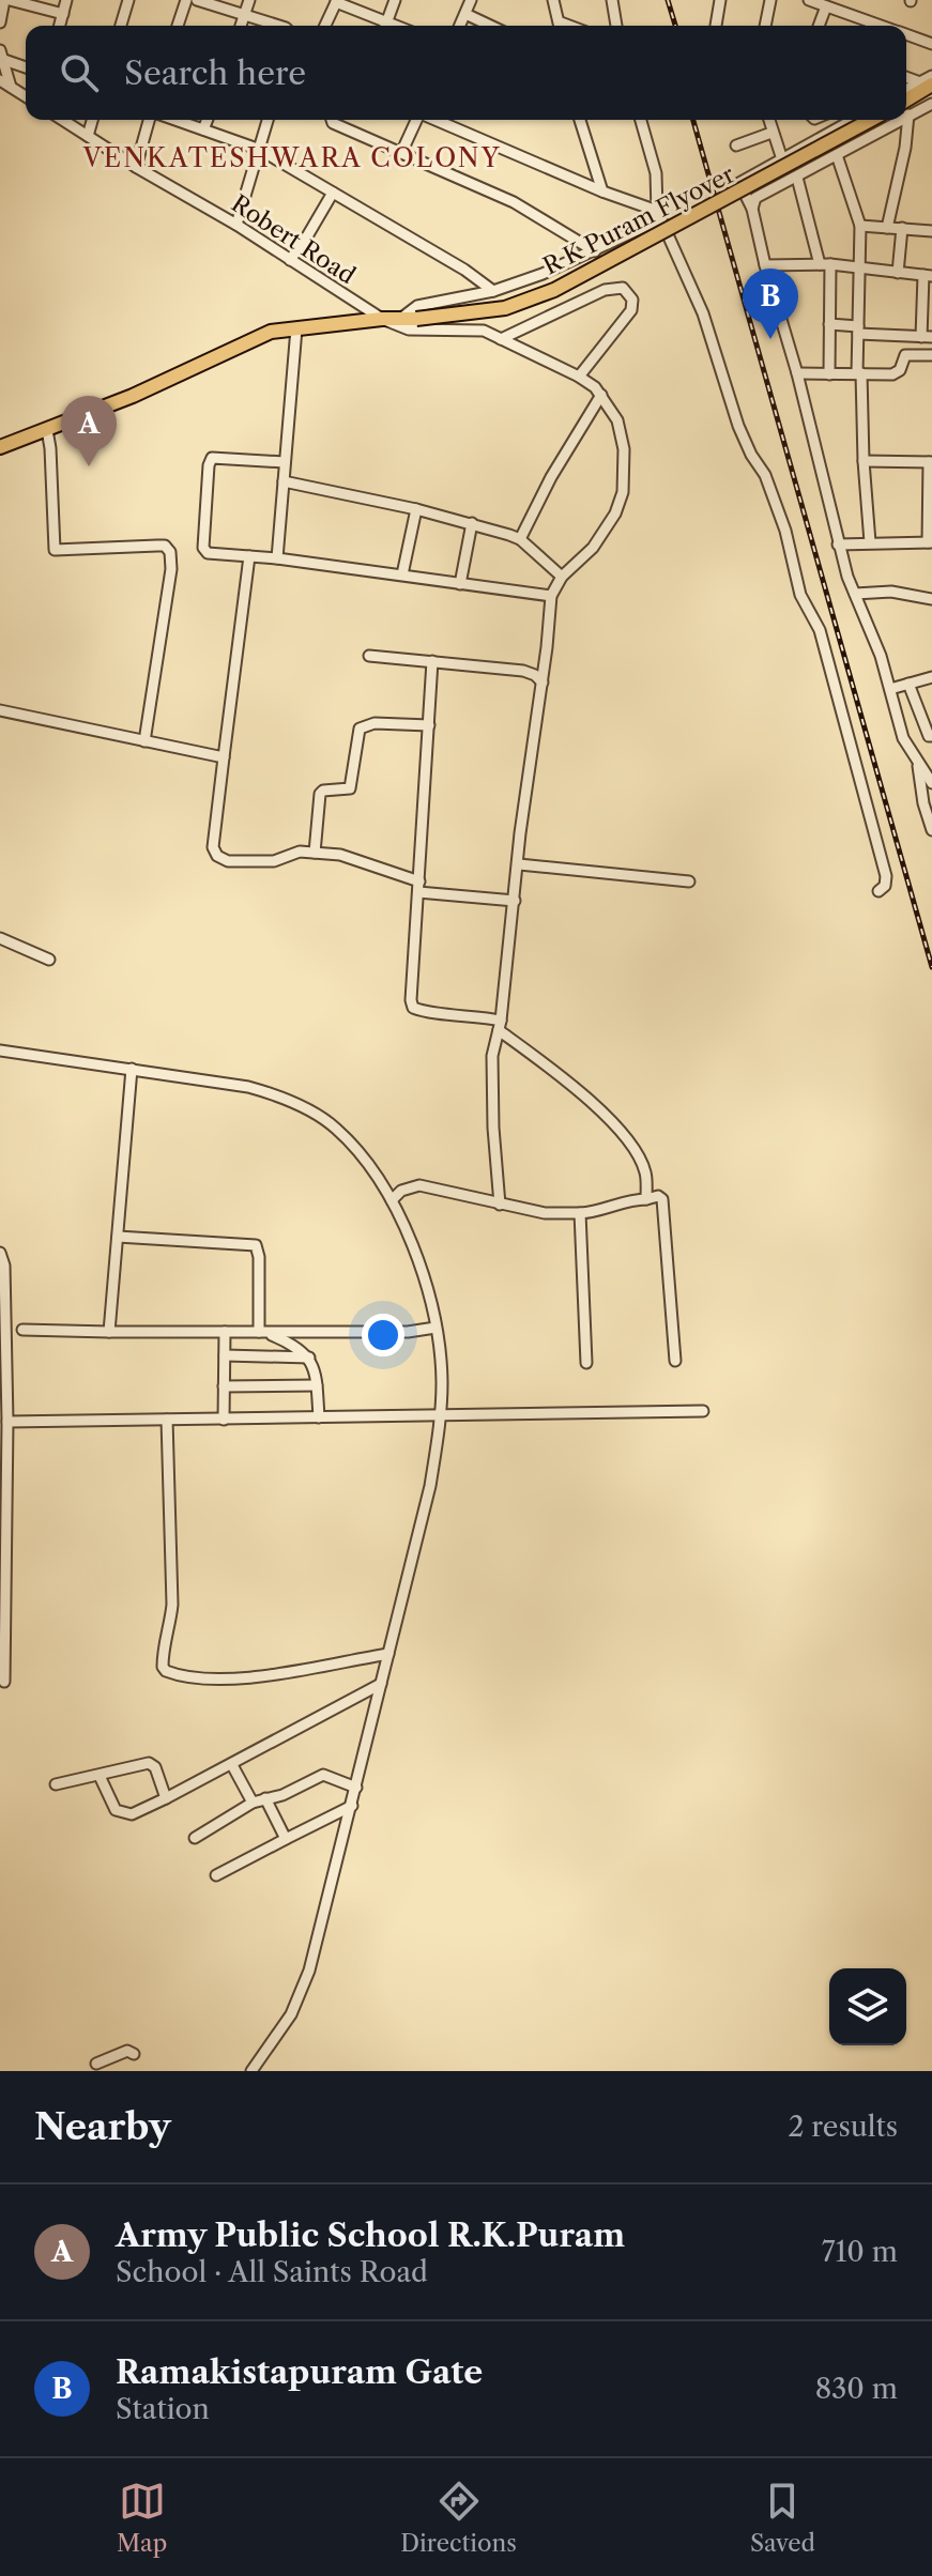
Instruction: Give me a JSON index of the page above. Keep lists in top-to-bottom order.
{
  "streets": {
    "main road": ["R K Puram Flyover"],
    "street": ["Robert Road"]
  },
  "crossings": [
    ["R K Puram Flyover", "Robert Road"]
  ],
  "districts": ["VENKATESHWARA COLONY"],
  "page": {
    "search": "Search here",
    "pins": ["B", "A"],
    "heading": ["Nearby", "2 results"],
    "list": [
      {
        "mark": "A",
        "name": "Army Public School R.K.Puram",
        "note": "School · All Saints Road",
        "value": "710 m"
      },
      {
        "mark": "B",
        "name": "Ramakistapuram Gate",
        "note": "Station",
        "value": "830 m"
      }
    ],
    "nav": ["Map", "Directions", "Saved"]
  }
}
